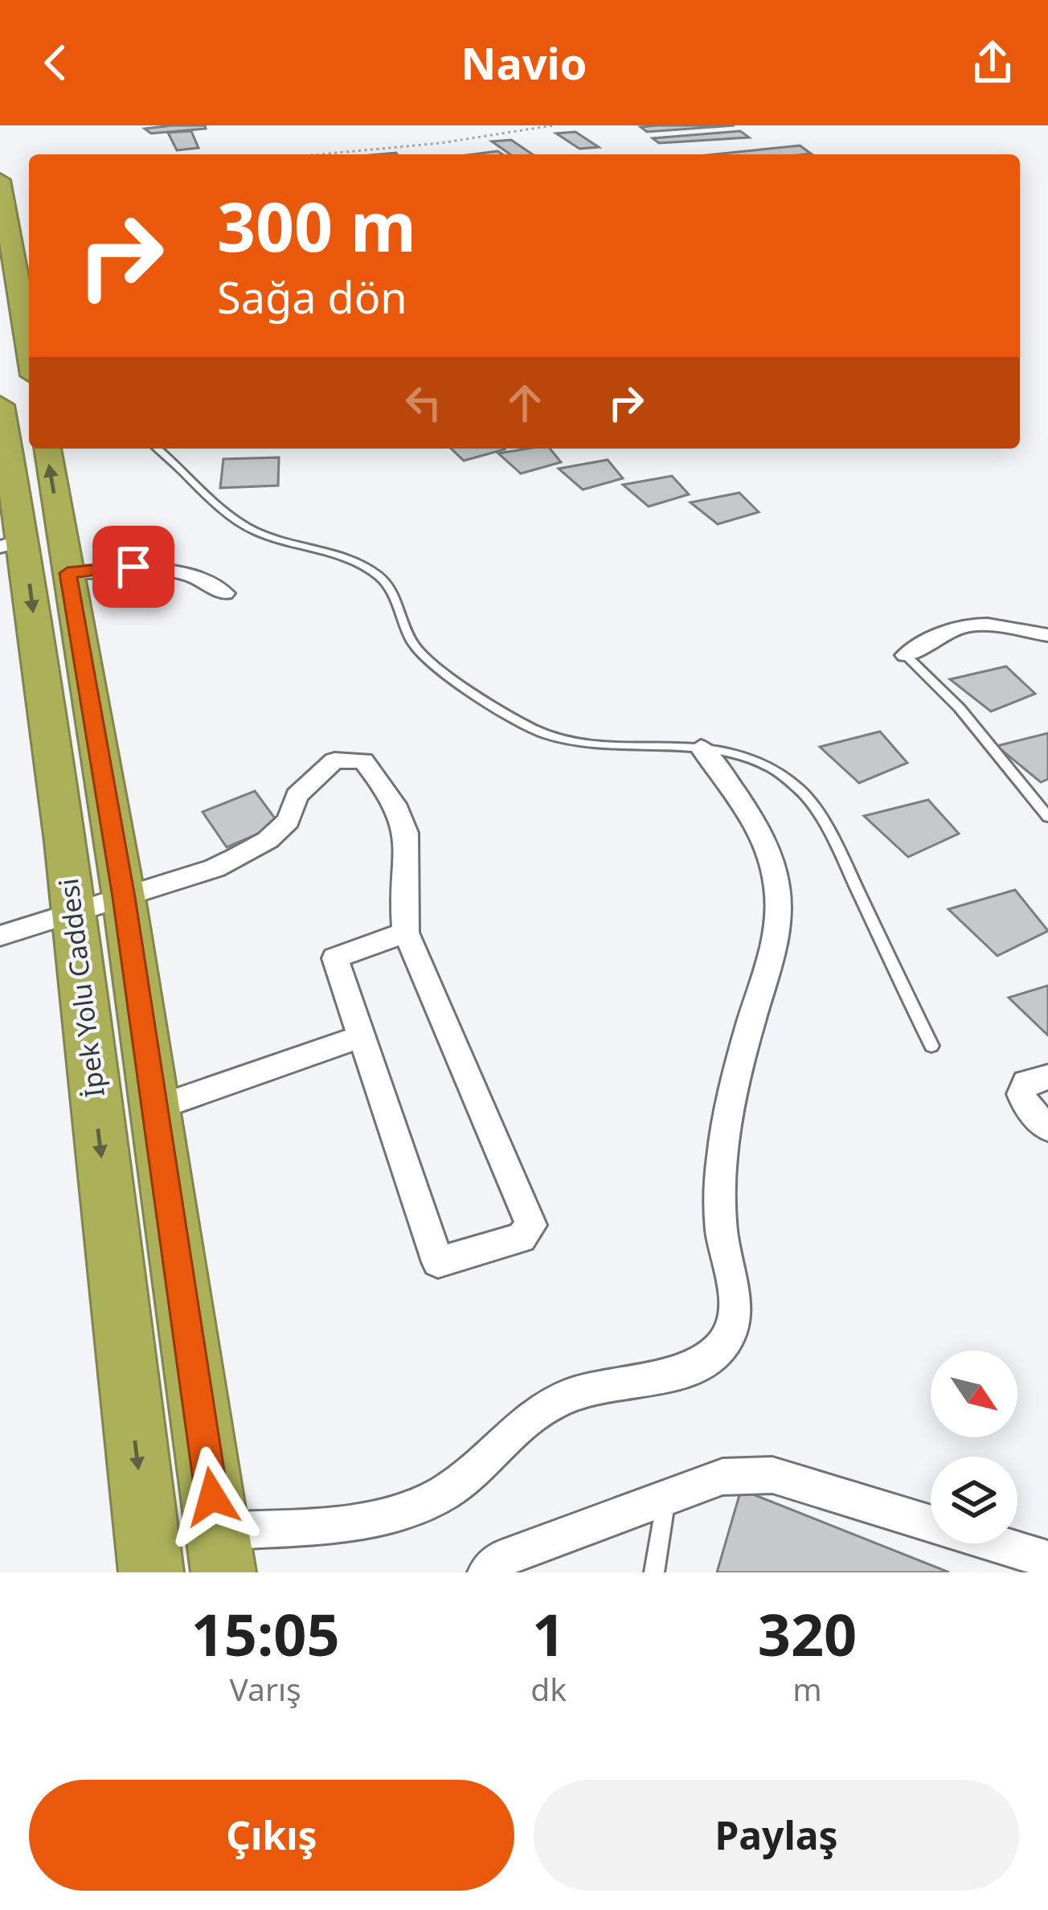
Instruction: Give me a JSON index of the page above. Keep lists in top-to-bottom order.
{
  "streets": {
    "highway": ["İpek Yolu Caddesi"]
  },
  "north": "bottom right",
  "page": {
    "header": "Navio",
    "turn": ["300 m", "Sağa dön"],
    "eta": [
      "15:05",
      "Varış",
      "1",
      "dk",
      "320",
      "m"
    ],
    "buttons": ["Çıkış", "Paylaş"]
  }
}
